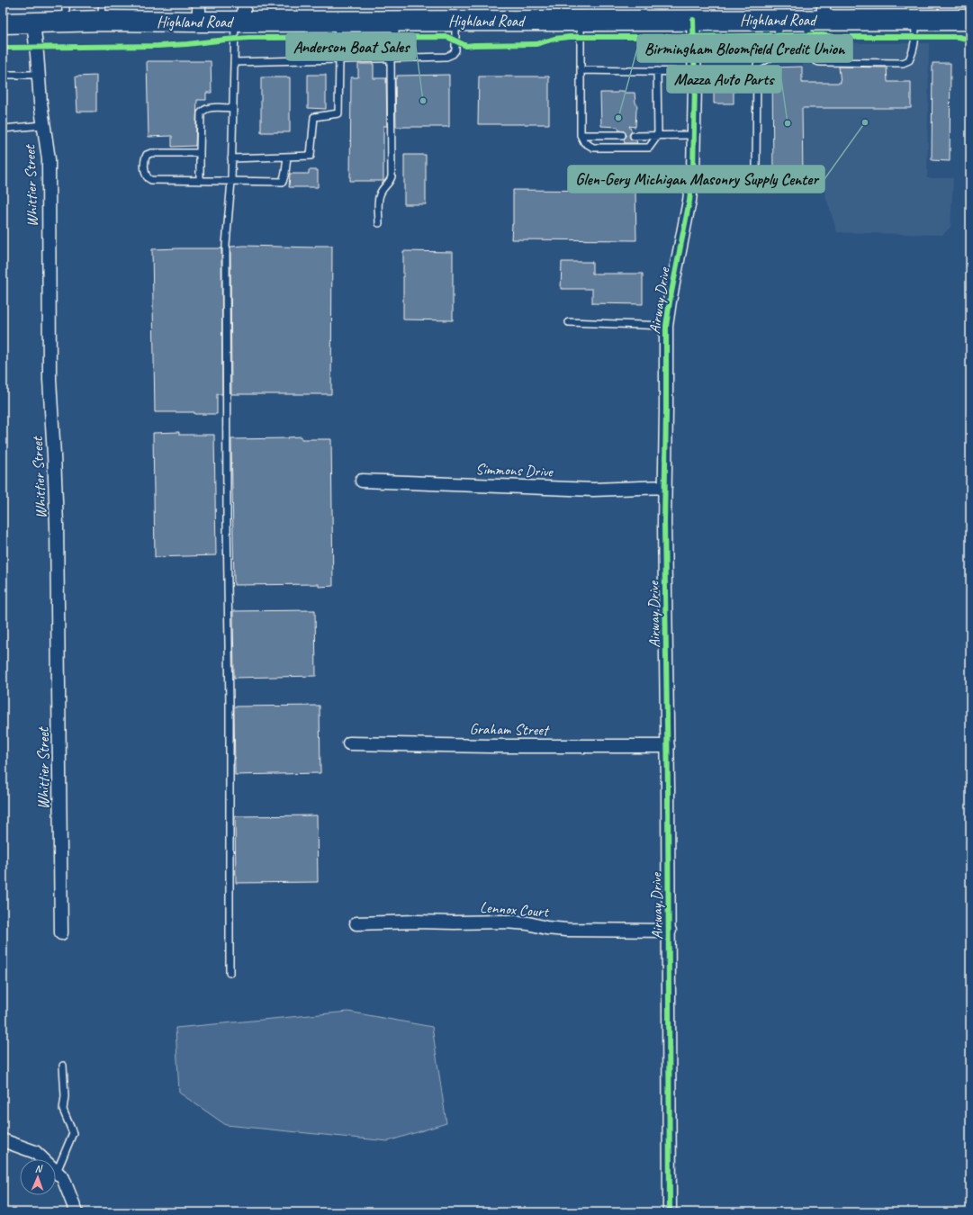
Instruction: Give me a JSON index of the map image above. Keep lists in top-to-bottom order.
{
  "streets": {
    "highway": ["Highland Road"],
    "street": [
      "Whittier Street",
      "Airway Drive",
      "Simmons Drive",
      "Graham Street",
      "Lennox Court"
    ]
  },
  "crossings": [
    ["Highland Road", "Whittier Street"],
    ["Highland Road", "Airway Drive"],
    ["Airway Drive", "Simmons Drive"],
    ["Airway Drive", "Graham Street"],
    ["Airway Drive", "Lennox Court"]
  ],
  "places": [
    "Anderson Boat Sales",
    "Birmingham Bloomfield Credit Union",
    "Glen-Gery Michigan Masonry Supply Center",
    "Mazza Auto Parts"
  ],
  "north": "top"
}
